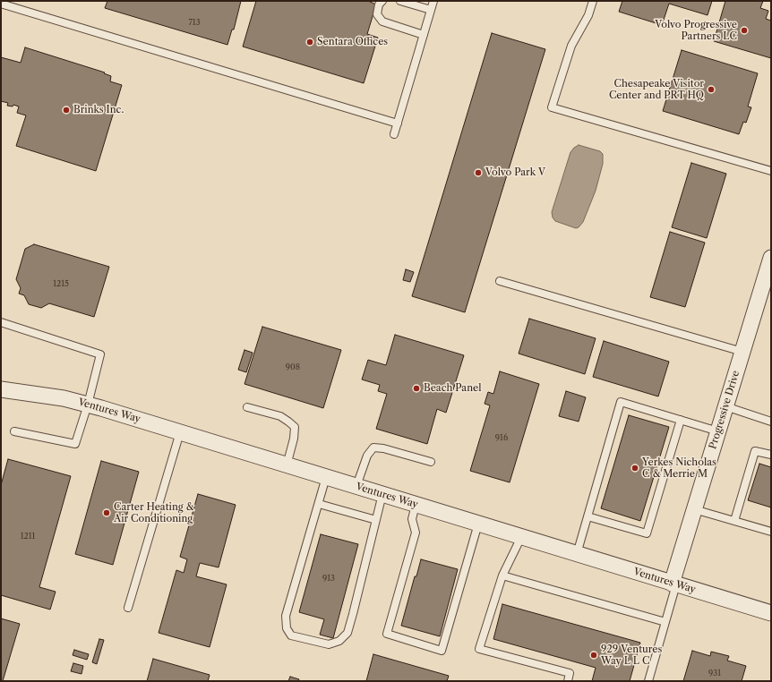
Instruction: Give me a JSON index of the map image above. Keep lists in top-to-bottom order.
{
  "streets": {
    "street": ["Progressive Drive", "Ventures Way"]
  },
  "crossings": [
    ["Progressive Drive", "Ventures Way"]
  ],
  "places": [
    "Volvo Progressive Partners LC",
    "Sentara Offices",
    "Chesapeake Visitor Center and PRT HQ",
    "Brinks Inc.",
    "Volvo Park V",
    "Beach Panel",
    "Yerkes Nicholas C & Merrie M",
    "Carter Heating & Air Conditioning",
    "929 Ventures Way L L C"
  ],
  "house_numbers": [
    "713",
    "1215",
    "908",
    "916",
    "1211",
    "913",
    "931"
  ]
}
